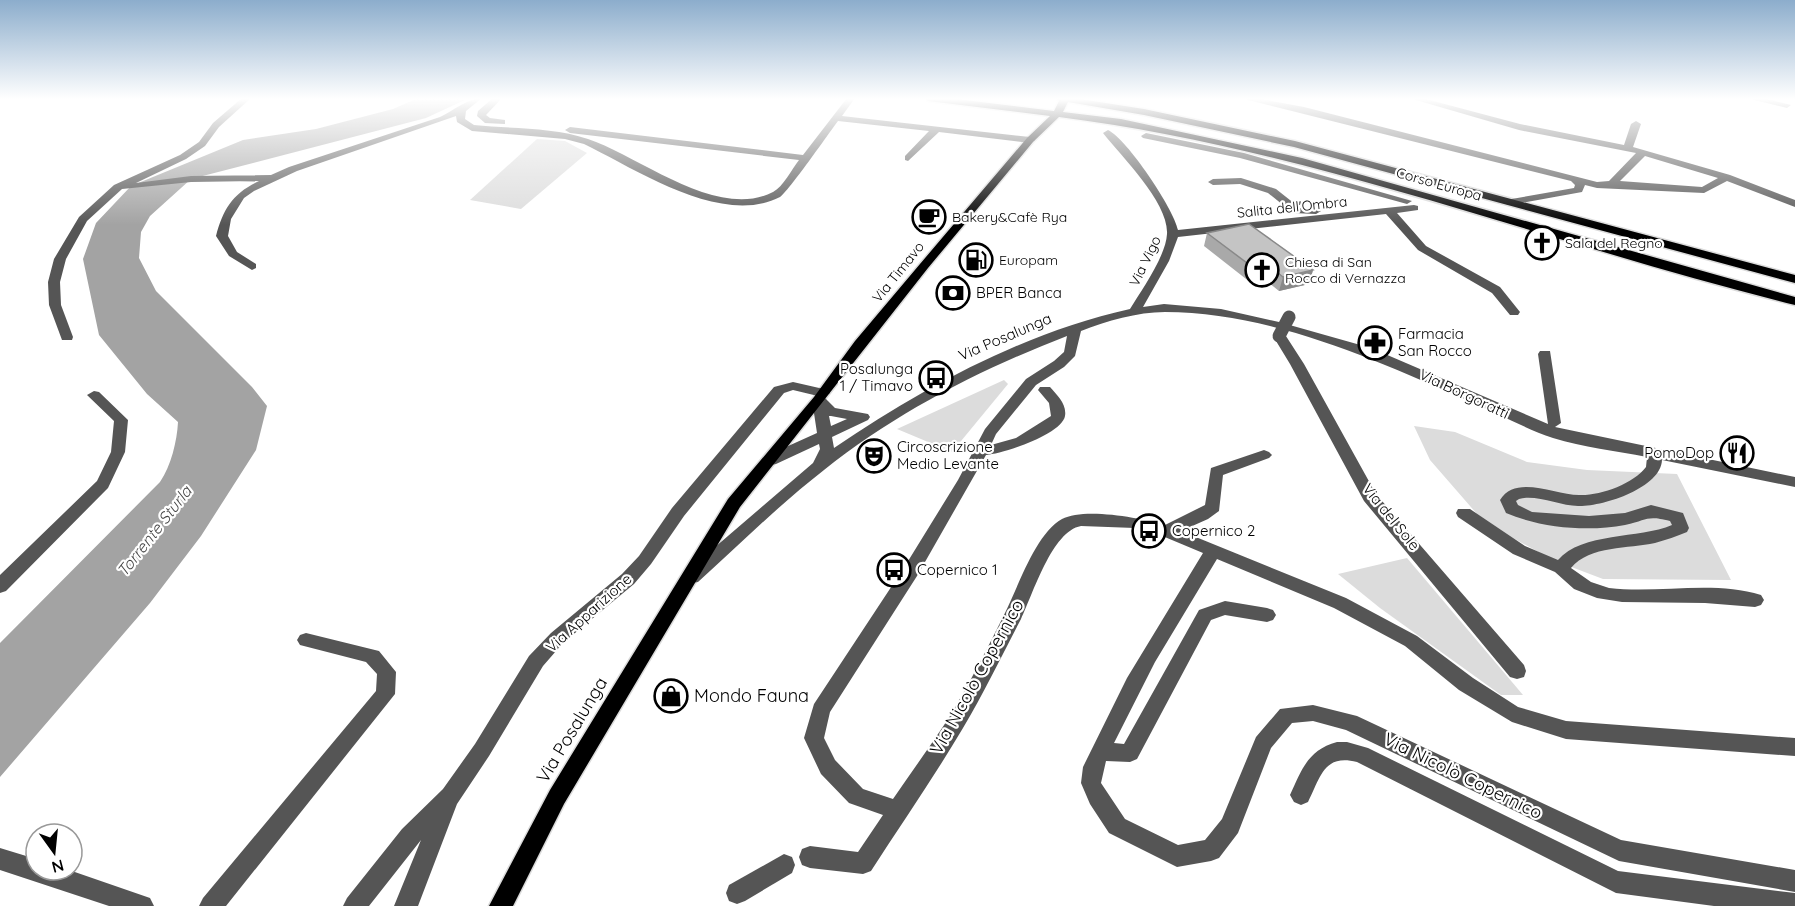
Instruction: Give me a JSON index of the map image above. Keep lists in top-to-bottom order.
{
  "streets": {
    "main road": ["Corso Europa", "Via Timavo", "Via Posalunga"],
    "street": [
      "Salita dell'Ombra",
      "Via Vigo",
      "Via Borgoratti",
      "Via del Sole",
      "Via Apparizione",
      "Via Nicolò Copernico"
    ]
  },
  "crossings": [
    ["Salita dell'Ombra", "Via Vigo"],
    ["Via Vigo", "Via Posalunga"],
    ["Via Vigo", "Via Borgoratti"],
    ["Via Timavo", "Via Posalunga"],
    ["Via Timavo", "Via Apparizione"],
    ["Via Posalunga", "Via Borgoratti"],
    ["Via Posalunga", "Via Apparizione"]
  ],
  "water": ["Torrente Sturla"],
  "places": {
    "cafe": ["Bakery&Cafè Rya"],
    "church": ["Sala del Regno", "Chiesa di San Rocco di Vernazza"],
    "fuel station": ["Europam"],
    "bank": ["BPER Banca"],
    "pharmacy": ["Farmacia San Rocco"],
    "bus stop": ["Posalunga 1 / Timavo", "Copernico 2", "Copernico 1"],
    "restaurant": ["PomoDop"],
    "theatre": ["Circoscrizione Medio Levante"],
    "shop": ["Mondo Fauna"]
  },
  "north": "bottom"
}
